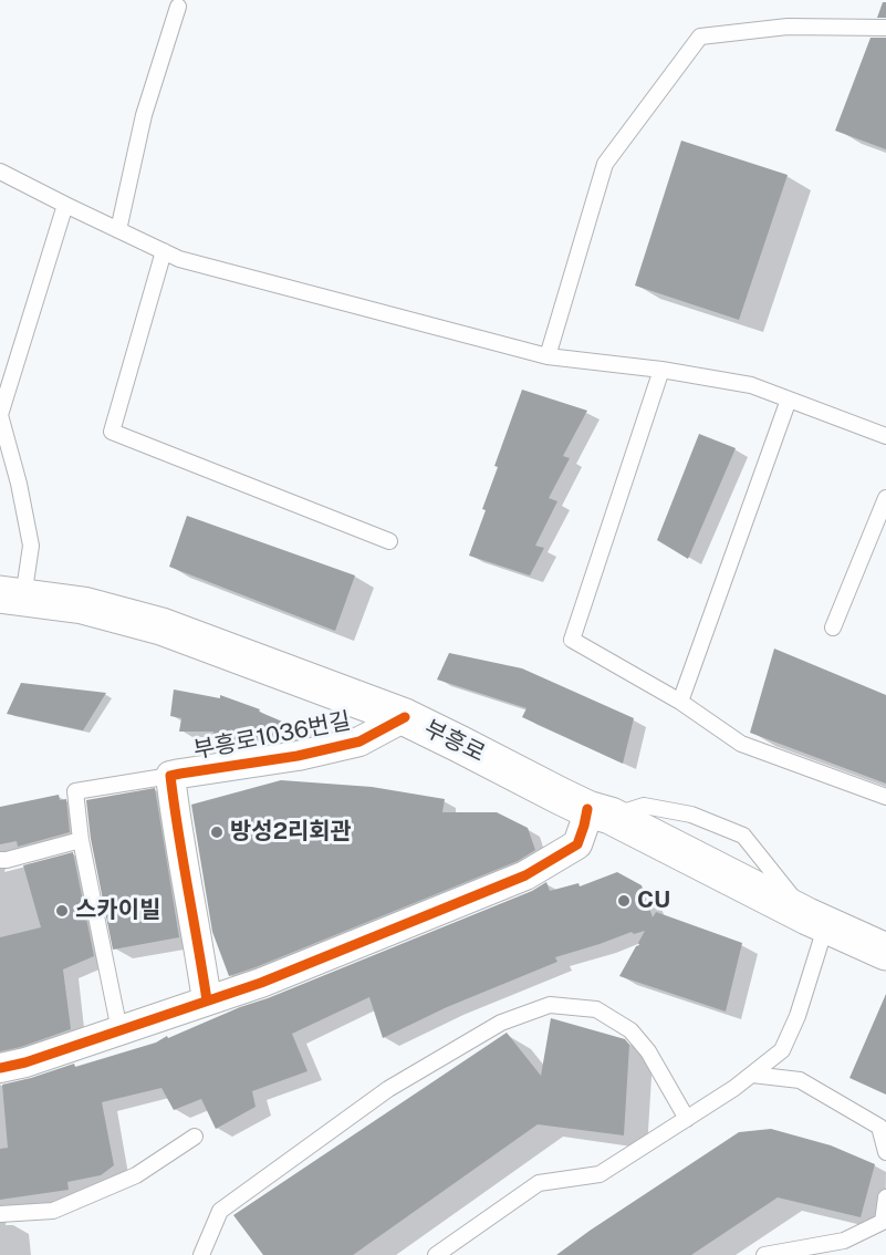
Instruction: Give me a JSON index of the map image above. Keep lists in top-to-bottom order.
{
  "streets": {
    "main road": ["부흥로"],
    "street": ["부흥로1036번길"]
  },
  "crossings": [
    ["부흥로1036번길", "부흥로"]
  ],
  "places": ["방성2리회관", "CU", "스카이빌"]
}
